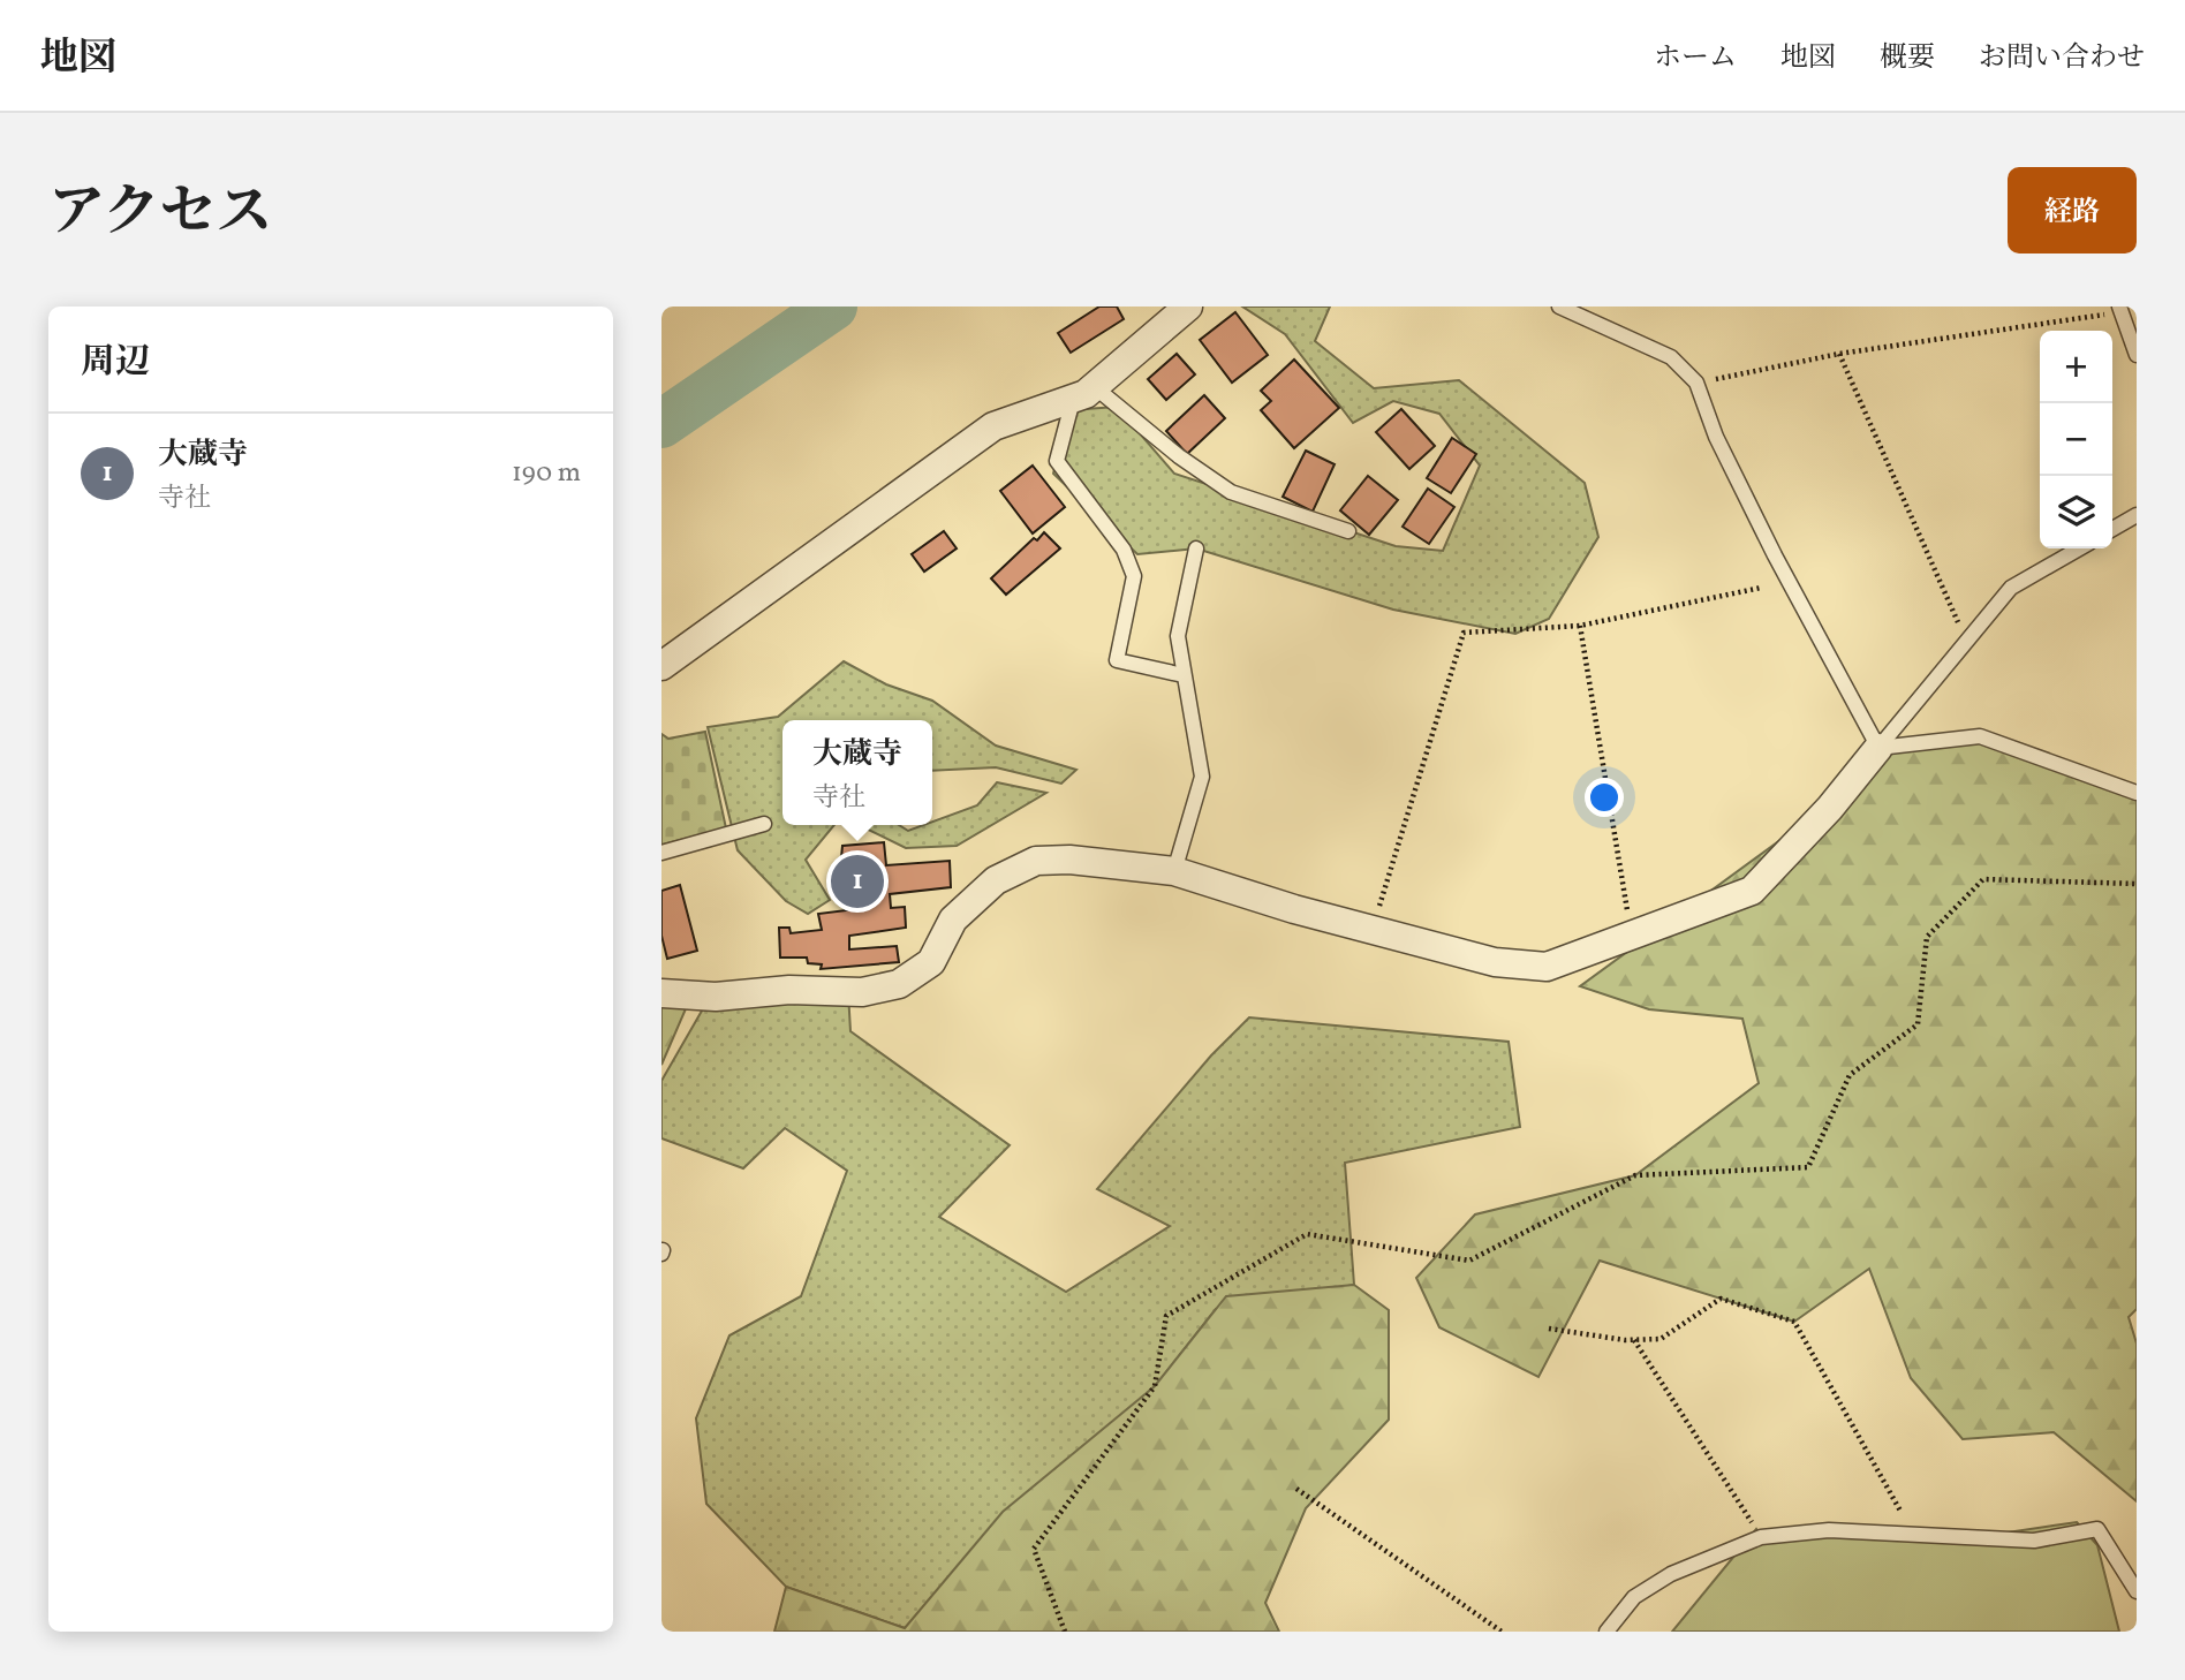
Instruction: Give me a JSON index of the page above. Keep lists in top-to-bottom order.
{
  "page": {
    "header": "地図",
    "nav": [
      "ホーム",
      "地図",
      "概要",
      "お問い合わせ"
    ],
    "title": "アクセス",
    "buttons": "経路",
    "heading": "周辺",
    "map_buttons": ["+", "−"],
    "list": [
      {
        "mark": "1",
        "name": "大蔵寺",
        "note": "寺社",
        "value": "190 m"
      }
    ],
    "popup": ["大蔵寺", "寺社"],
    "pins": "1"
  }
}
